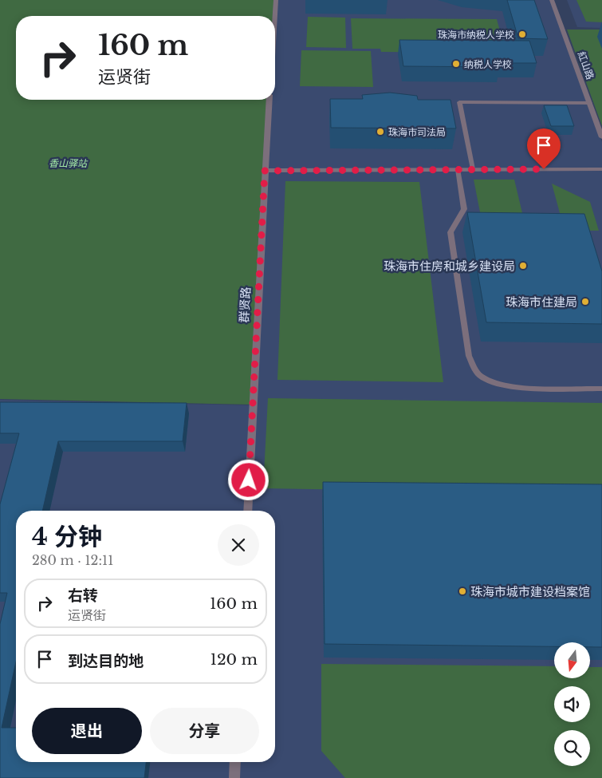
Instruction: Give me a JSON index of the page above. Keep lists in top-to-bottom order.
{
  "streets": {
    "street": ["紅山路", "群贤路"]
  },
  "parks": ["香山驿站"],
  "places": [
    "珠海市纳税人学校",
    "纳税人学校",
    "珠海市司法局",
    "珠海市住房和城乡建设局",
    "珠海市住建局",
    "珠海市城市建设档案馆"
  ],
  "north": "bottom",
  "page": {
    "turn": ["160 m", "运贤街"],
    "heading": ["4 分钟", "280 m · 12:11"],
    "list": [
      {
        "name": "右转",
        "note": "运贤街",
        "value": "160 m"
      },
      {
        "name": "到达目的地",
        "value": "120 m"
      }
    ],
    "buttons": ["退出", "分享"]
  }
}
